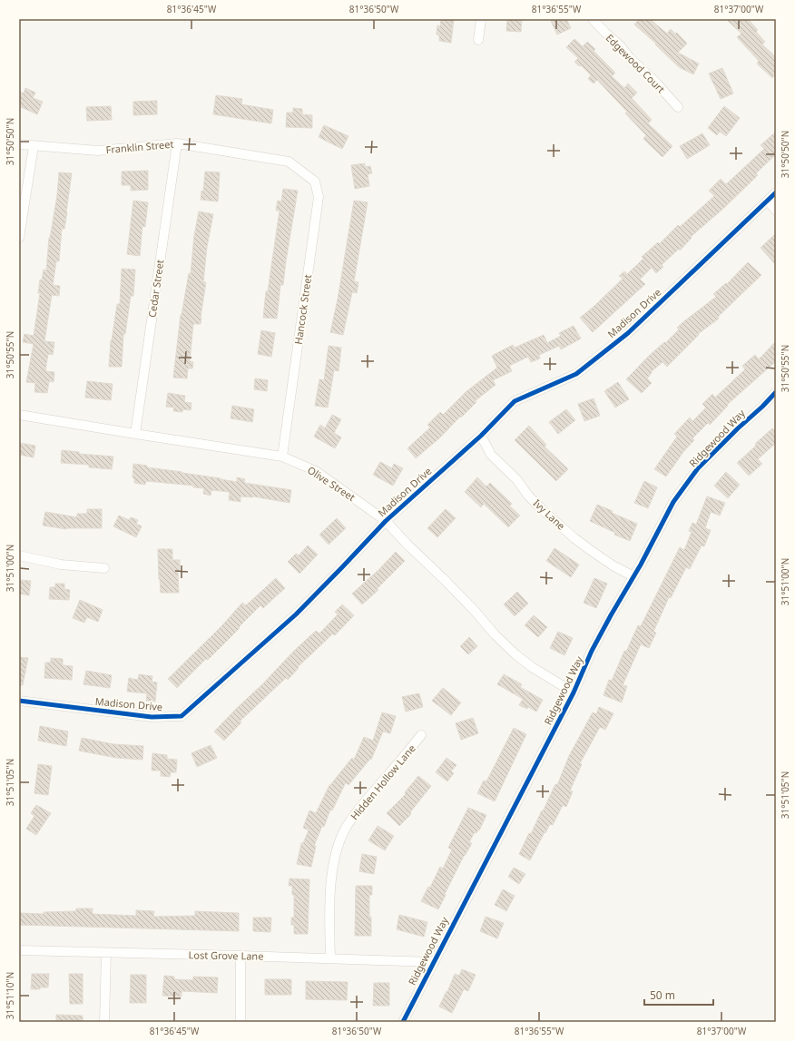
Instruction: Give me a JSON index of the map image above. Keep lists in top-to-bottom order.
{
  "streets": {
    "street": [
      "Edgewood Court",
      "Franklin Street",
      "Cedar Street",
      "Hancock Street",
      "Madison Drive",
      "Ridgewood Way",
      "Olive Street",
      "Ivy Lane",
      "Hidden Hollow Lane",
      "Lost Grove Lane"
    ]
  },
  "crossings": [
    ["Franklin Street", "Cedar Street"],
    ["Franklin Street", "Hancock Street"],
    ["Cedar Street", "Olive Street"],
    ["Hancock Street", "Olive Street"],
    ["Madison Drive", "Olive Street"],
    ["Madison Drive", "Ivy Lane"],
    ["Ridgewood Way", "Olive Street"],
    ["Ridgewood Way", "Ivy Lane"],
    ["Ridgewood Way", "Lost Grove Lane"],
    ["Hidden Hollow Lane", "Lost Grove Lane"]
  ],
  "scale_bar": "50 m",
  "coordinates": [
    "81°36'45\"W",
    "81°36'50\"W",
    "81°36'55\"W",
    "81°37'00\"W",
    "31°50'50\"N",
    "31°50'55\"N",
    "31°51'00\"N",
    "31°51'05\"N",
    "31°51'10\"N"
  ]
}
